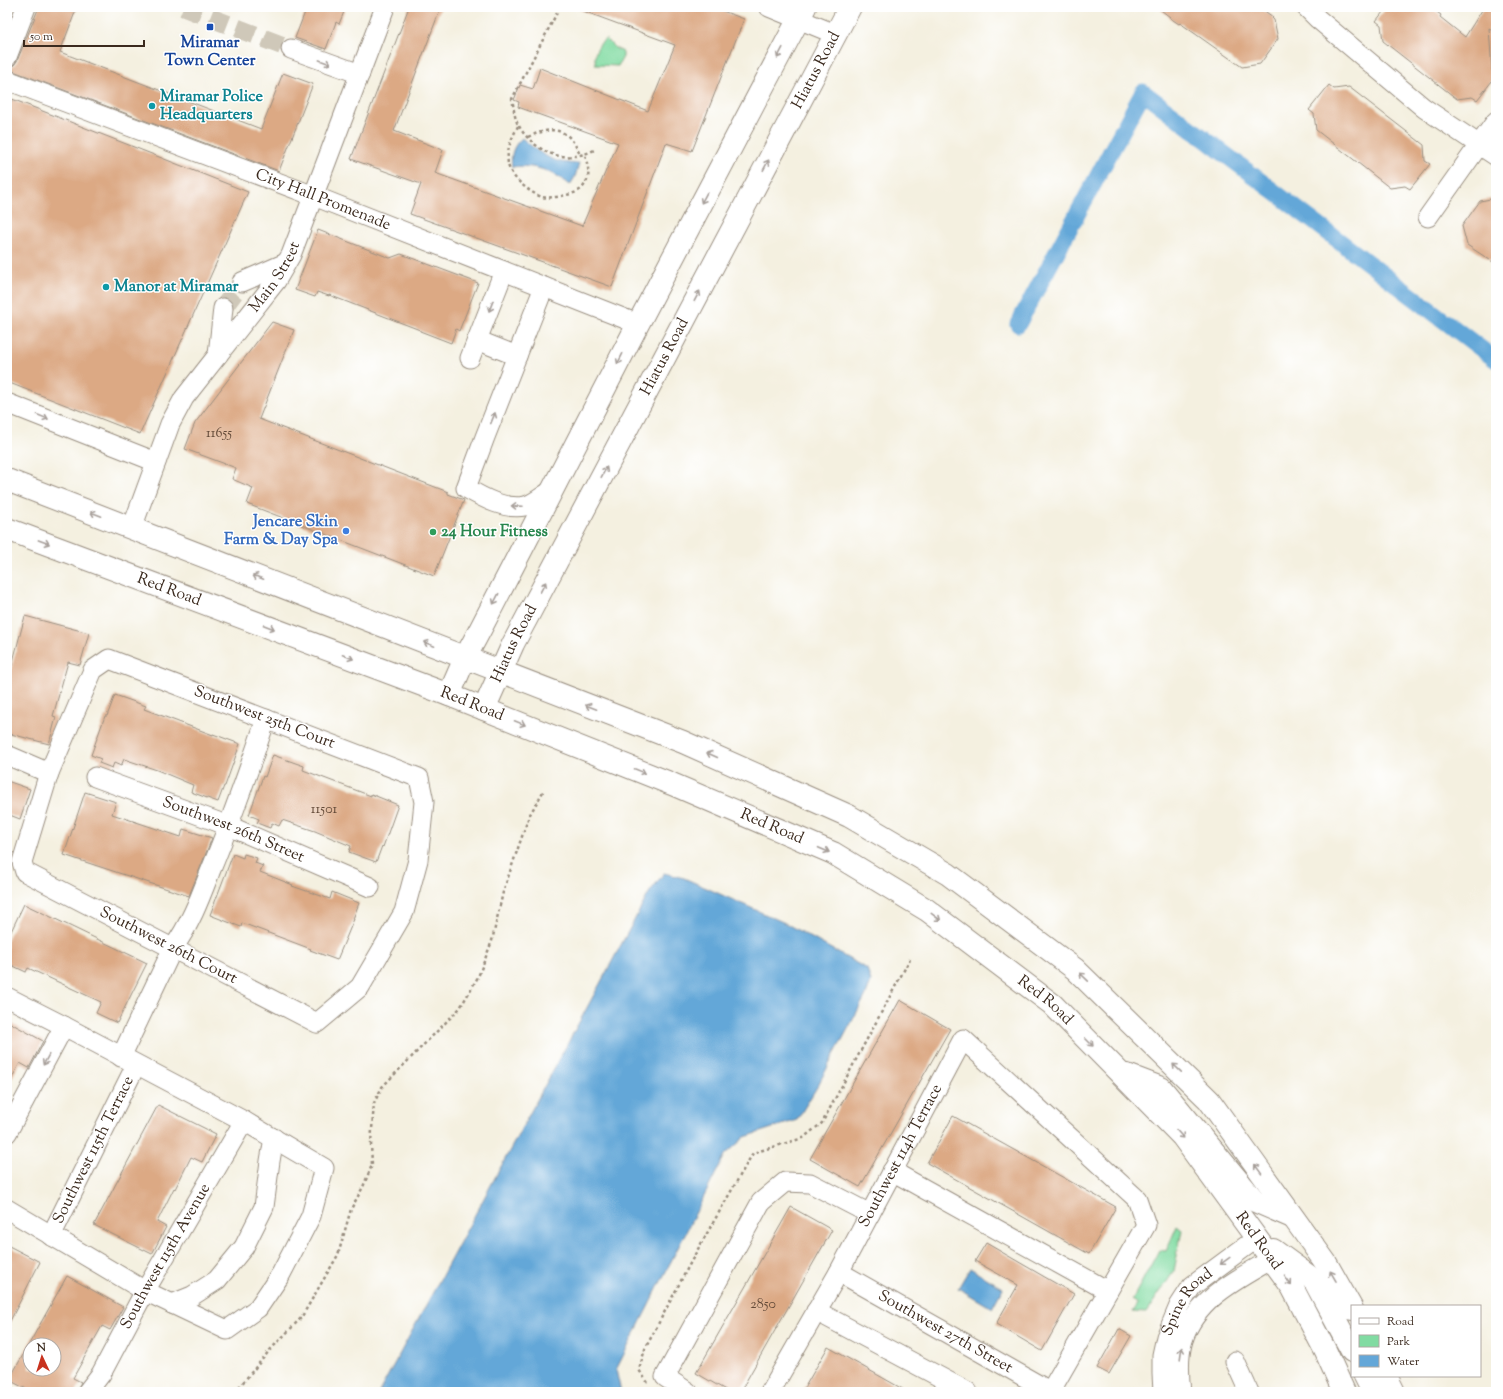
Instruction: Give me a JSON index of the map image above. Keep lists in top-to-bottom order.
{
  "streets": {
    "main road": ["Hiatus Road", "Red Road"],
    "street": [
      "City Hall Promenade",
      "Main Street",
      "Southwest 25th Court",
      "Southwest 26th Street",
      "Southwest 26th Court",
      "Southwest 115th Terrace",
      "Southwest 114h Terrace",
      "Southwest 115th Avenue",
      "Spine Road",
      "Southwest 27th Street"
    ]
  },
  "crossings": [
    ["Hiatus Road", "Red Road"],
    ["City Hall Promenade", "Main Street"],
    ["Red Road", "Spine Road"],
    ["Southwest 25th Court", "Southwest 26th Court"],
    ["Southwest 25th Court", "Southwest 115th Terrace"],
    ["Southwest 26th Street", "Southwest 115th Terrace"],
    ["Southwest 26th Court", "Southwest 115th Terrace"],
    ["Southwest 114h Terrace", "Southwest 27th Street"]
  ],
  "places": {
    "transit": ["Miramar Town Center"],
    "other": [
      "Miramar Police Headquarters",
      "Manor at Miramar",
      "Jencare Skin Farm & Day Spa",
      "24 Hour Fitness"
    ]
  },
  "house_numbers": ["11655", "11501", "2850"],
  "legend": ["Road", "Park", "Water"],
  "scale_bar": "50 m",
  "north": "top"
}
